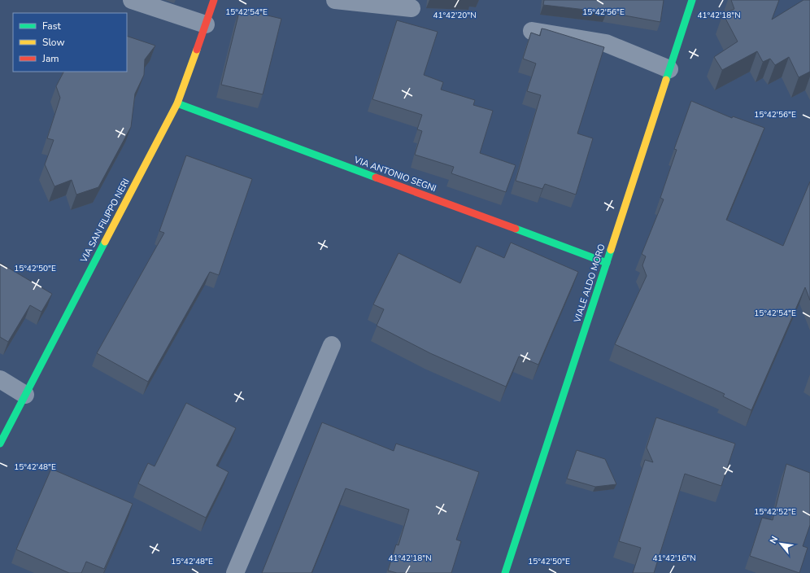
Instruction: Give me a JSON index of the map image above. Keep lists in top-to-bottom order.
{
  "streets": {
    "street": ["VIA ANTONIO SEGNI", "VIA SAN FILIPPO NERI", "VIALE ALDO MORO"]
  },
  "crossings": [
    ["VIA ANTONIO SEGNI", "VIA SAN FILIPPO NERI"],
    ["VIA ANTONIO SEGNI", "VIALE ALDO MORO"]
  ],
  "legend": ["Fast", "Slow", "Jam"],
  "north": "top left",
  "coordinates": [
    "15°42'54\"E",
    "15°42'56\"E",
    "41°42'20\"N",
    "41°42'18\"N",
    "15°42'50\"E",
    "15°42'48\"E",
    "15°42'52\"E",
    "41°42'16\"N"
  ]
}
